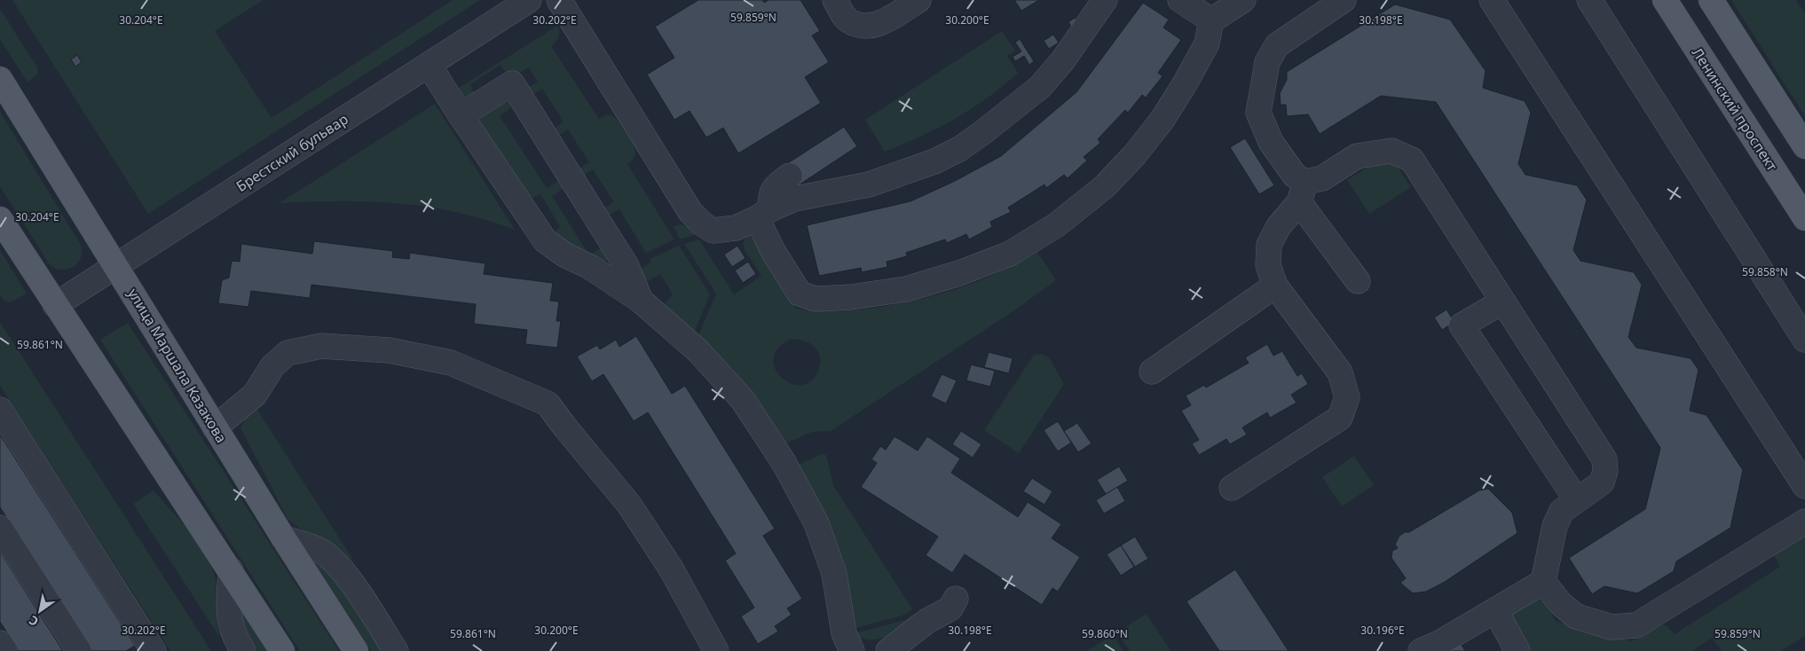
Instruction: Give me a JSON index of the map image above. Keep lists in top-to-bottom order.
{
  "streets": {
    "main road": ["Ленинский проспект", "улица Маршала Казакова"],
    "street": ["Брестский бульвар"]
  },
  "crossings": [
    ["Брестский бульвар", "улица Маршала Казакова"]
  ],
  "north": "bottom left",
  "coordinates": [
    "59.859°N",
    "30.198°E",
    "30.204°E",
    "30.202°E",
    "30.200°E",
    "59.858°N",
    "59.861°N",
    "30.196°E",
    "59.860°N"
  ]
}
